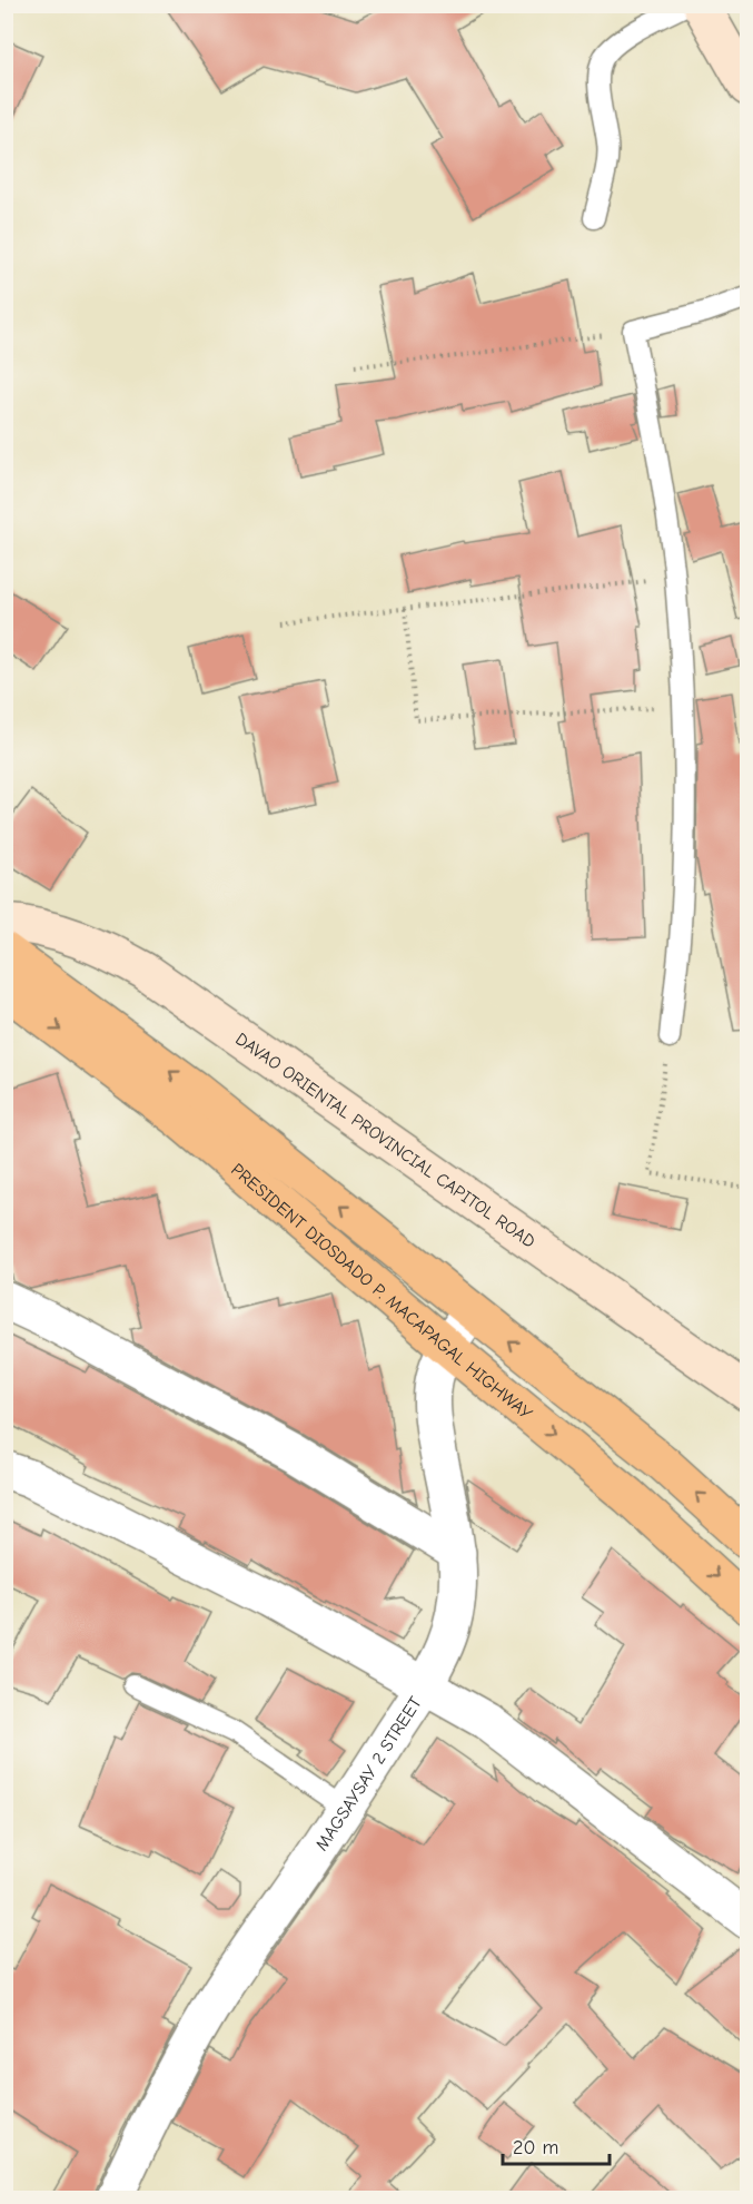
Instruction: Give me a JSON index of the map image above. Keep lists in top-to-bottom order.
{
  "streets": {
    "main road": ["PRESIDENT DIOSDADO P. MACAPAGAL HIGHWAY"],
    "street": ["DAVAO ORIENTAL PROVINCIAL CAPITOL ROAD", "MAGSAYSAY 2 STREET"]
  },
  "crossings": [
    ["PRESIDENT DIOSDADO P. MACAPAGAL HIGHWAY", "MAGSAYSAY 2 STREET"]
  ],
  "scale_bar": "20 m"
}
